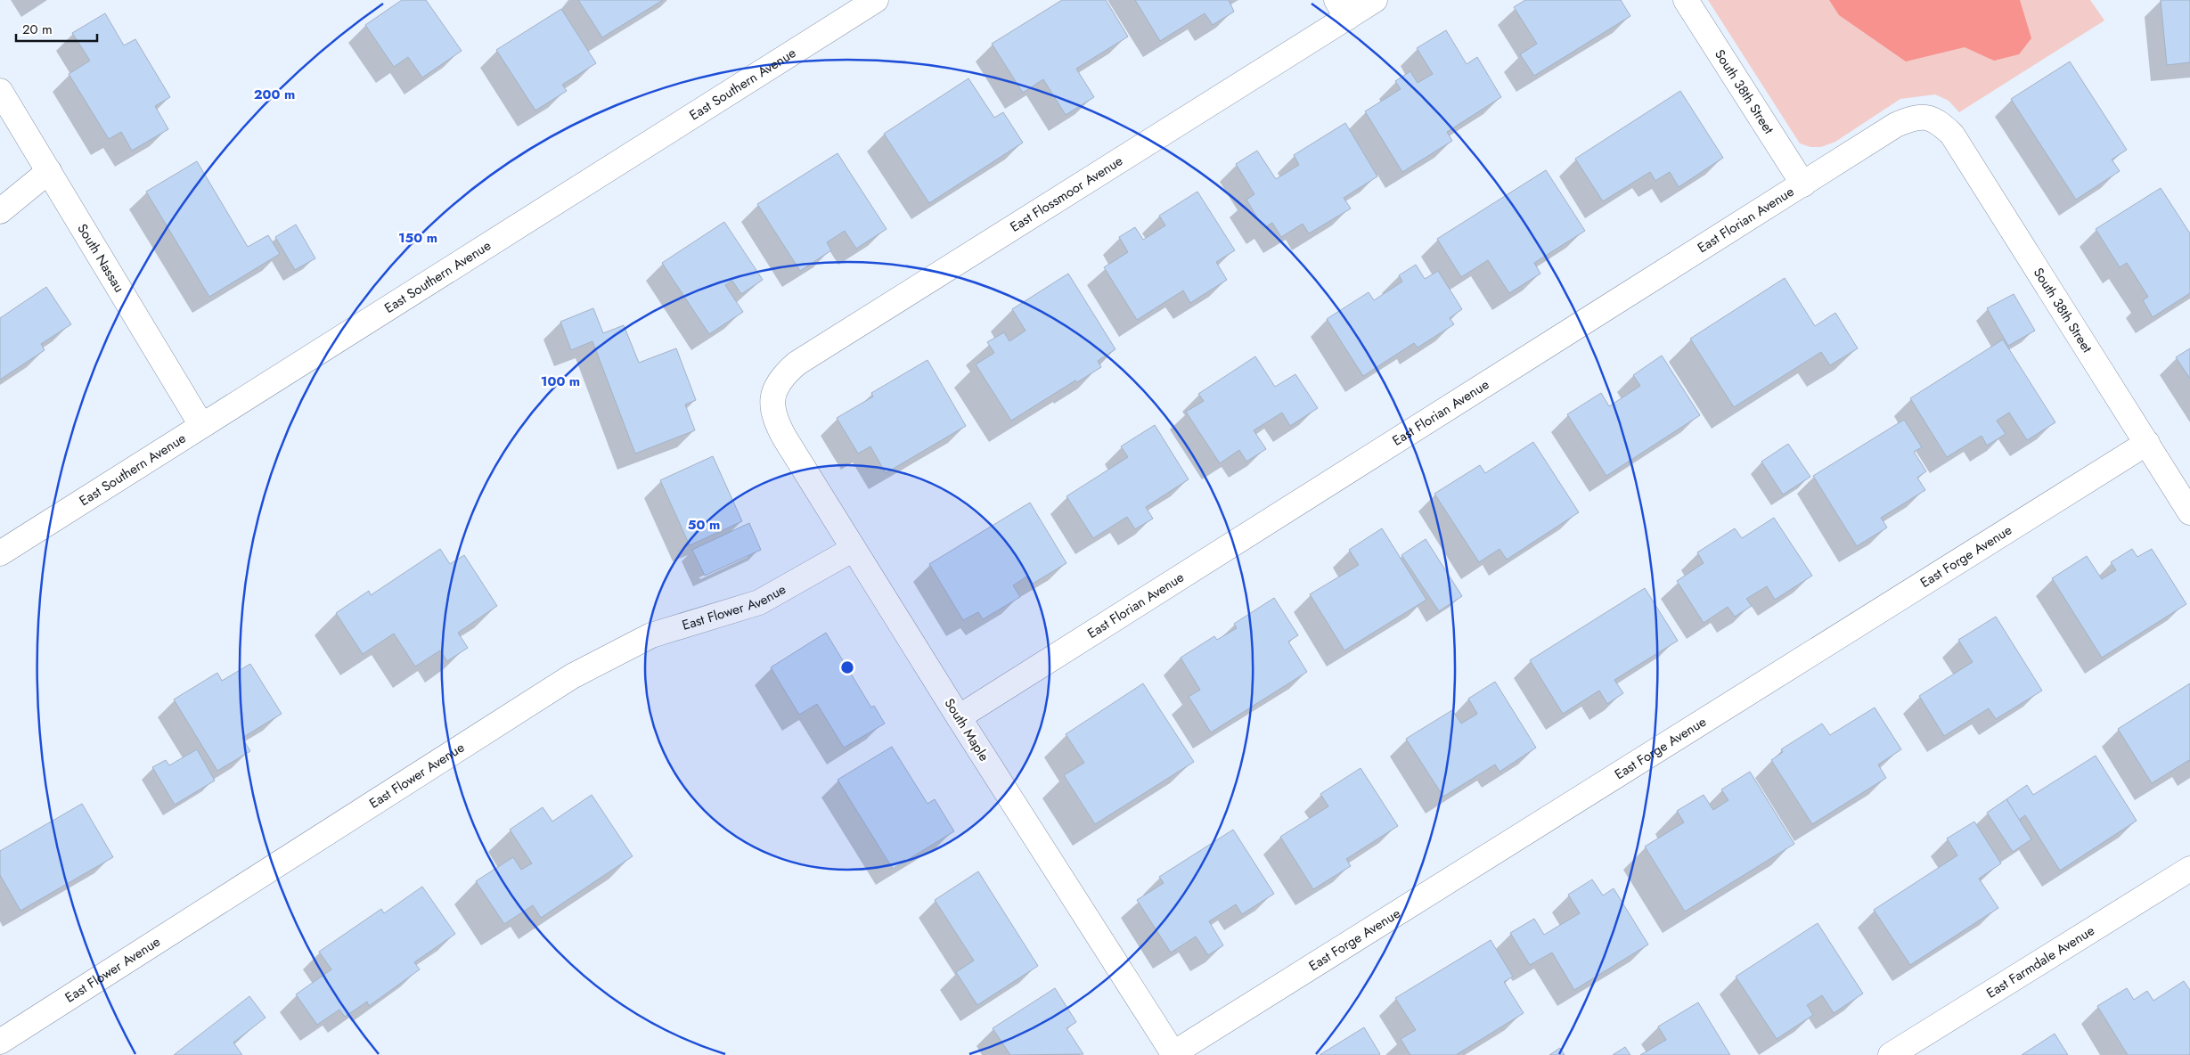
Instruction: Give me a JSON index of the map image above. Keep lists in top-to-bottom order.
{
  "streets": {
    "street": [
      "East Southern Avenue",
      "South 38th Street",
      "East Flossmoor Avenue",
      "East Florian Avenue",
      "South Nassau",
      "East Forge Avenue",
      "East Flower Avenue",
      "South Maple",
      "East Farmdale Avenue"
    ]
  },
  "crossings": [
    ["East Southern Avenue", "South Nassau"],
    ["South 38th Street", "East Florian Avenue"],
    ["South 38th Street", "East Forge Avenue"],
    ["East Flossmoor Avenue", "South Maple"],
    ["East Florian Avenue", "South Maple"],
    ["East Forge Avenue", "South Maple"],
    ["East Flower Avenue", "South Maple"]
  ],
  "scale_bar": "20 m",
  "rings": [
    "200 m",
    "150 m",
    "100 m",
    "50 m"
  ]
}
